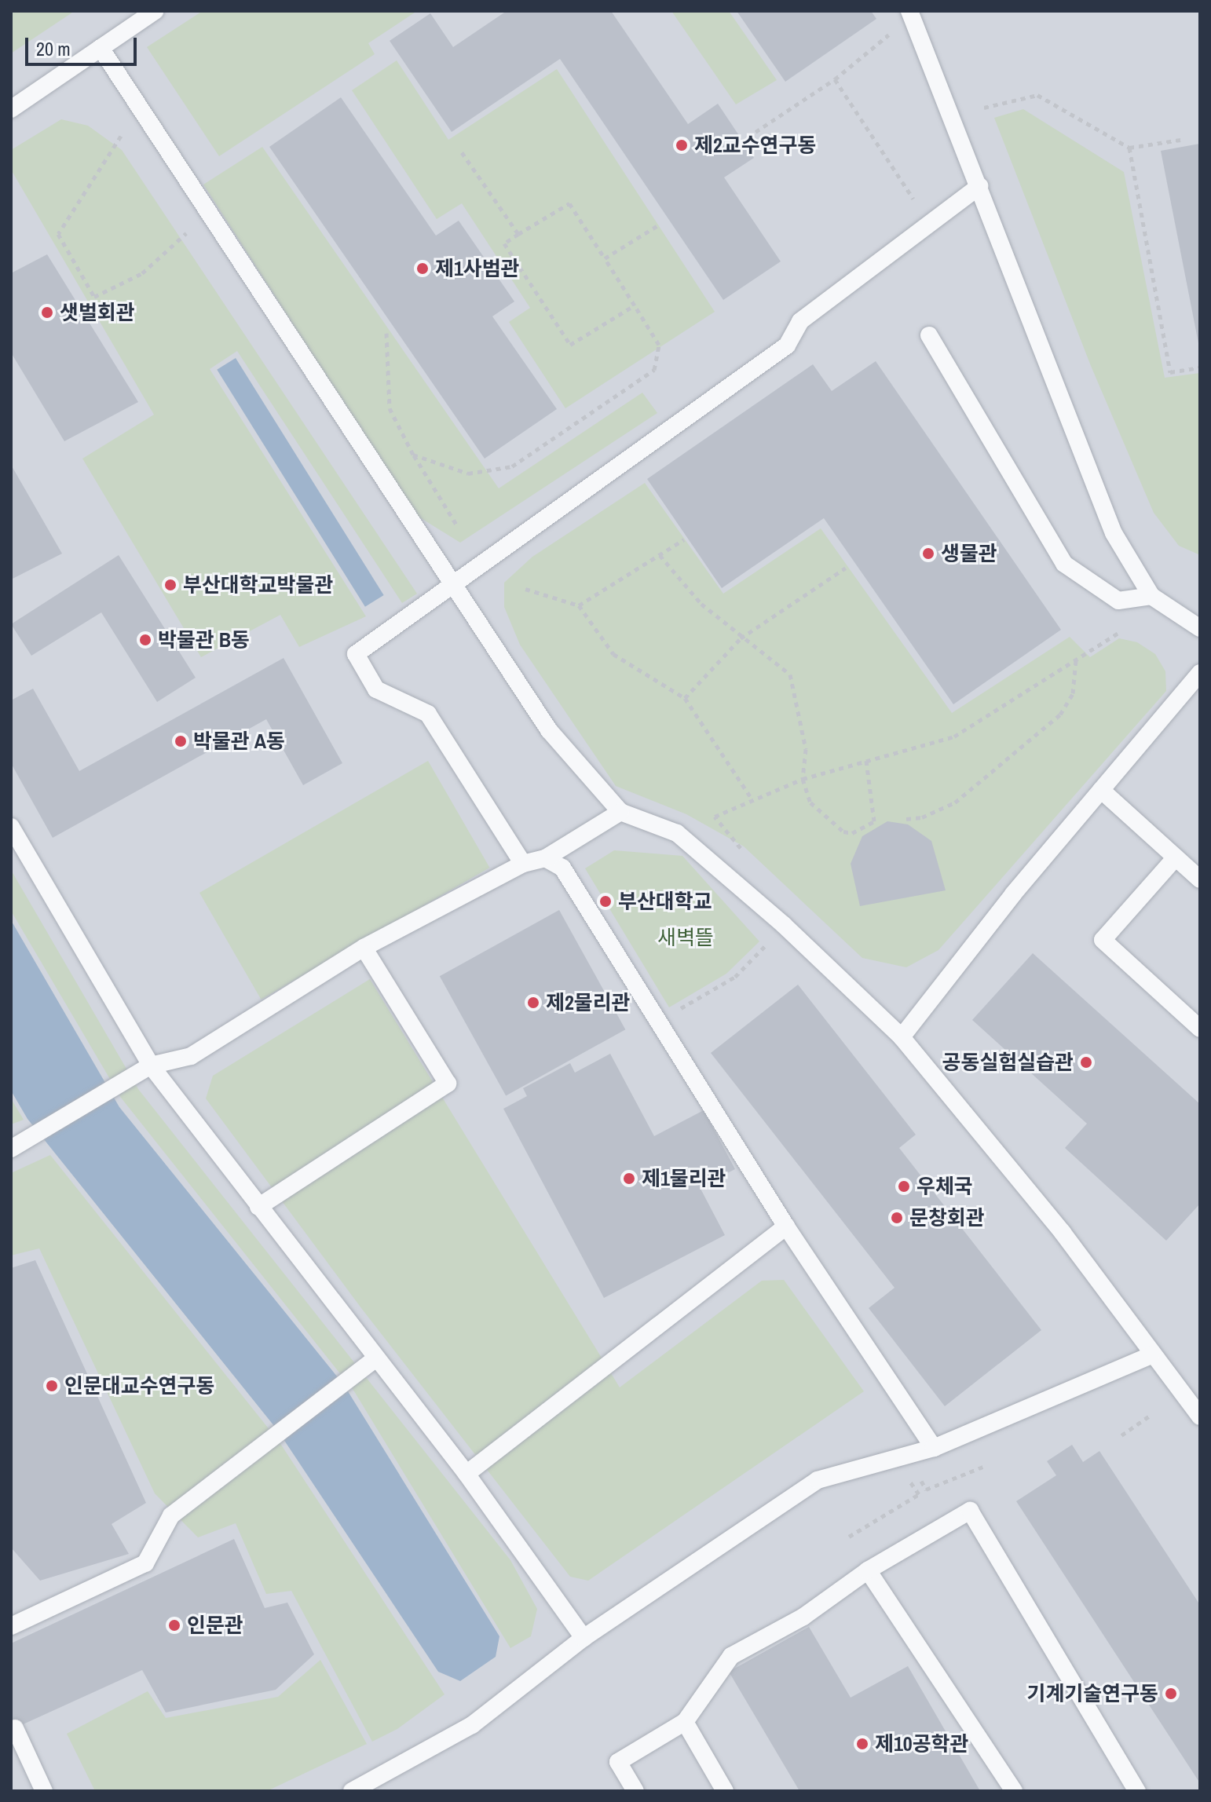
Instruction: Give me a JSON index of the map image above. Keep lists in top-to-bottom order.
{
  "parks": ["새벽뜰"],
  "places": [
    "제2교수연구동",
    "제1사범관",
    "샛벌회관",
    "생물관",
    "부산대학교박물관",
    "박물관 B동",
    "박물관 A동",
    "부산대학교",
    "제2물리관",
    "공동실험실습관",
    "제1물리관",
    "우체국",
    "문창회관",
    "인문대교수연구동",
    "인문관",
    "기계기술연구동",
    "제10공학관"
  ],
  "scale_bar": "20 m"
}
